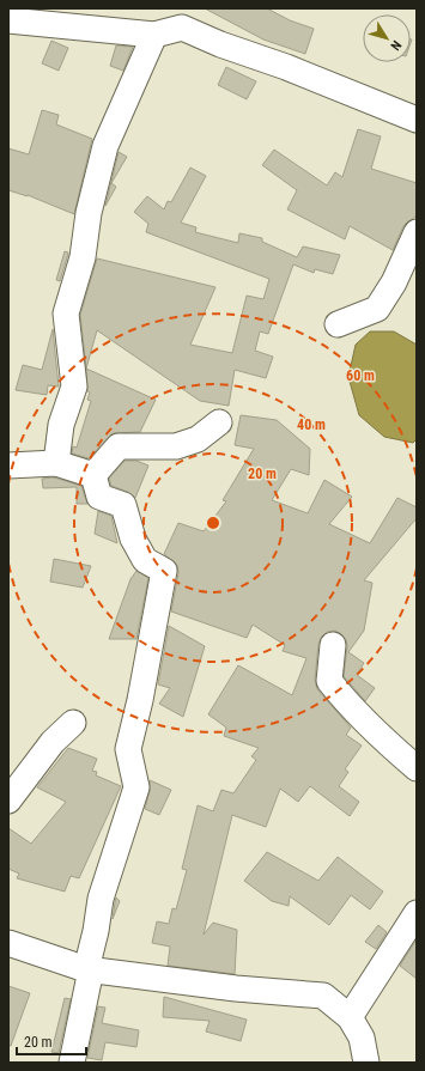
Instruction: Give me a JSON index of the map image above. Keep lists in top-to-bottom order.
{
  "scale_bar": "20 m",
  "north": "bottom right",
  "rings": ["60 m", "40 m", "20 m"]
}
